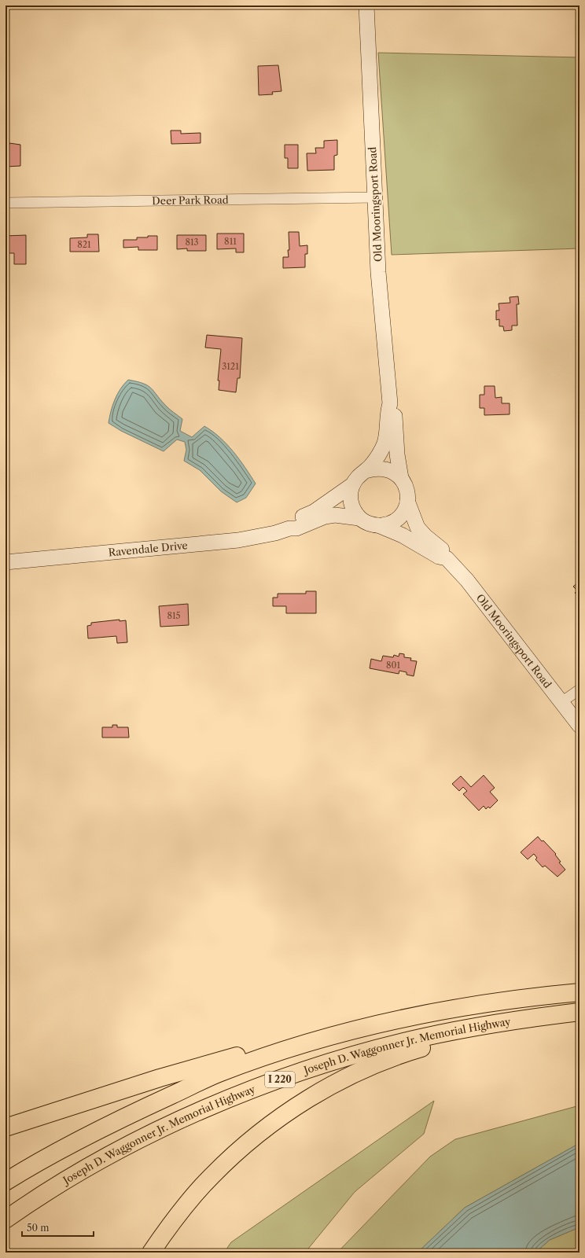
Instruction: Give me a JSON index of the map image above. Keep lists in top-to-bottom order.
{
  "streets": {
    "highway": ["Joseph D. Waggonner Jr. Memorial Highway", "I 220"],
    "main road": ["Old Mooringsport Road", "Ravendale Drive"],
    "street": ["Deer Park Road"]
  },
  "crossings": [
    ["Deer Park Road", "Old Mooringsport Road"],
    ["Old Mooringsport Road", "Ravendale Drive"]
  ],
  "house_numbers": [
    "811",
    "813",
    "821",
    "3121",
    "815",
    "801"
  ],
  "scale_bar": "50 m"
}
